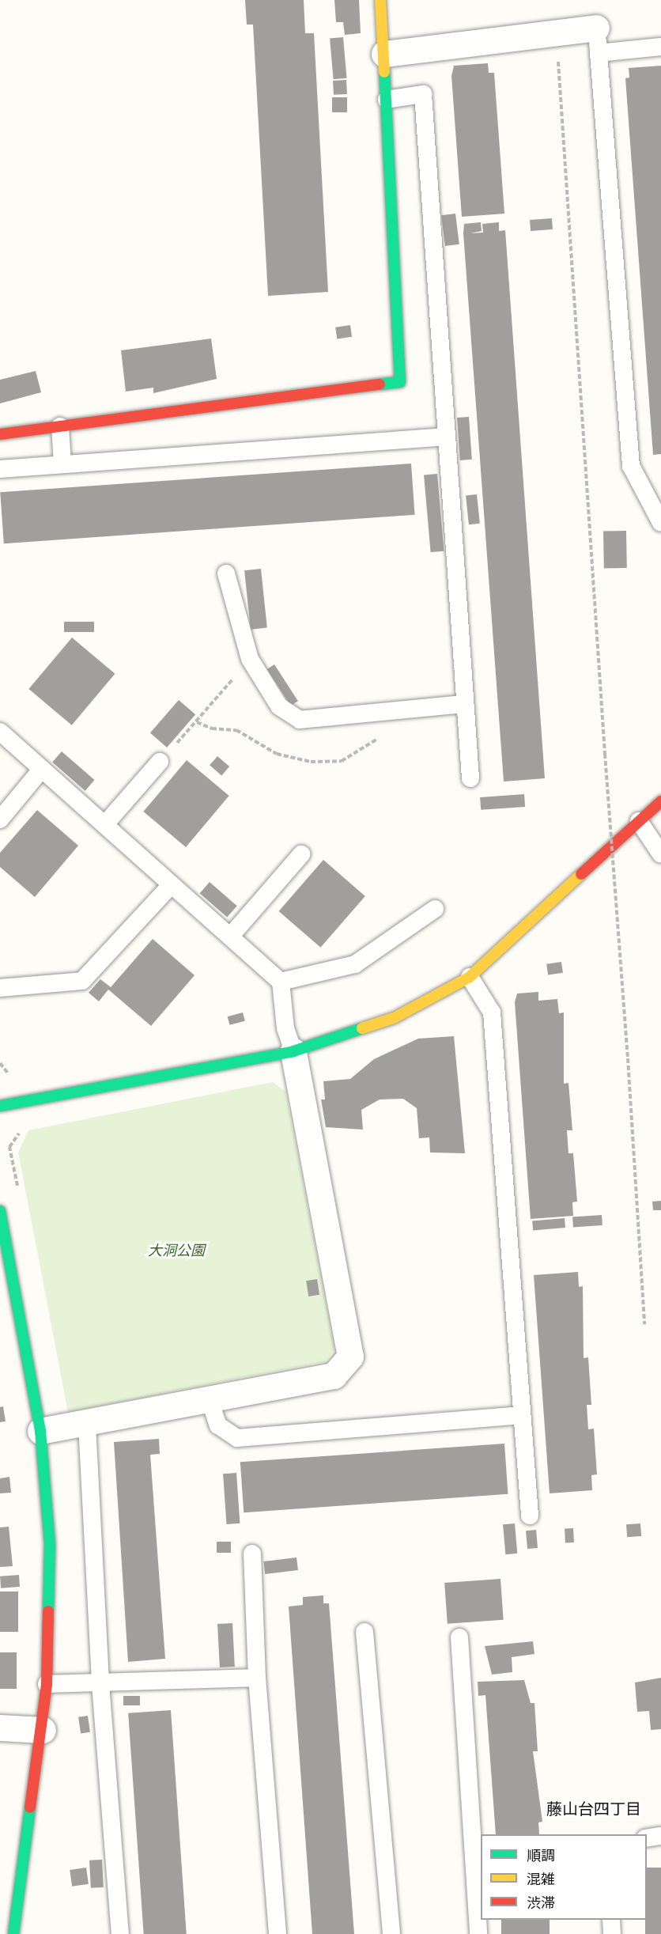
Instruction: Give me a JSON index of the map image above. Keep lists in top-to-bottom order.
{
  "districts": ["藤山台四丁目"],
  "parks": ["大洞公園"],
  "legend": ["順調", "混雑", "渋滞"]
}
